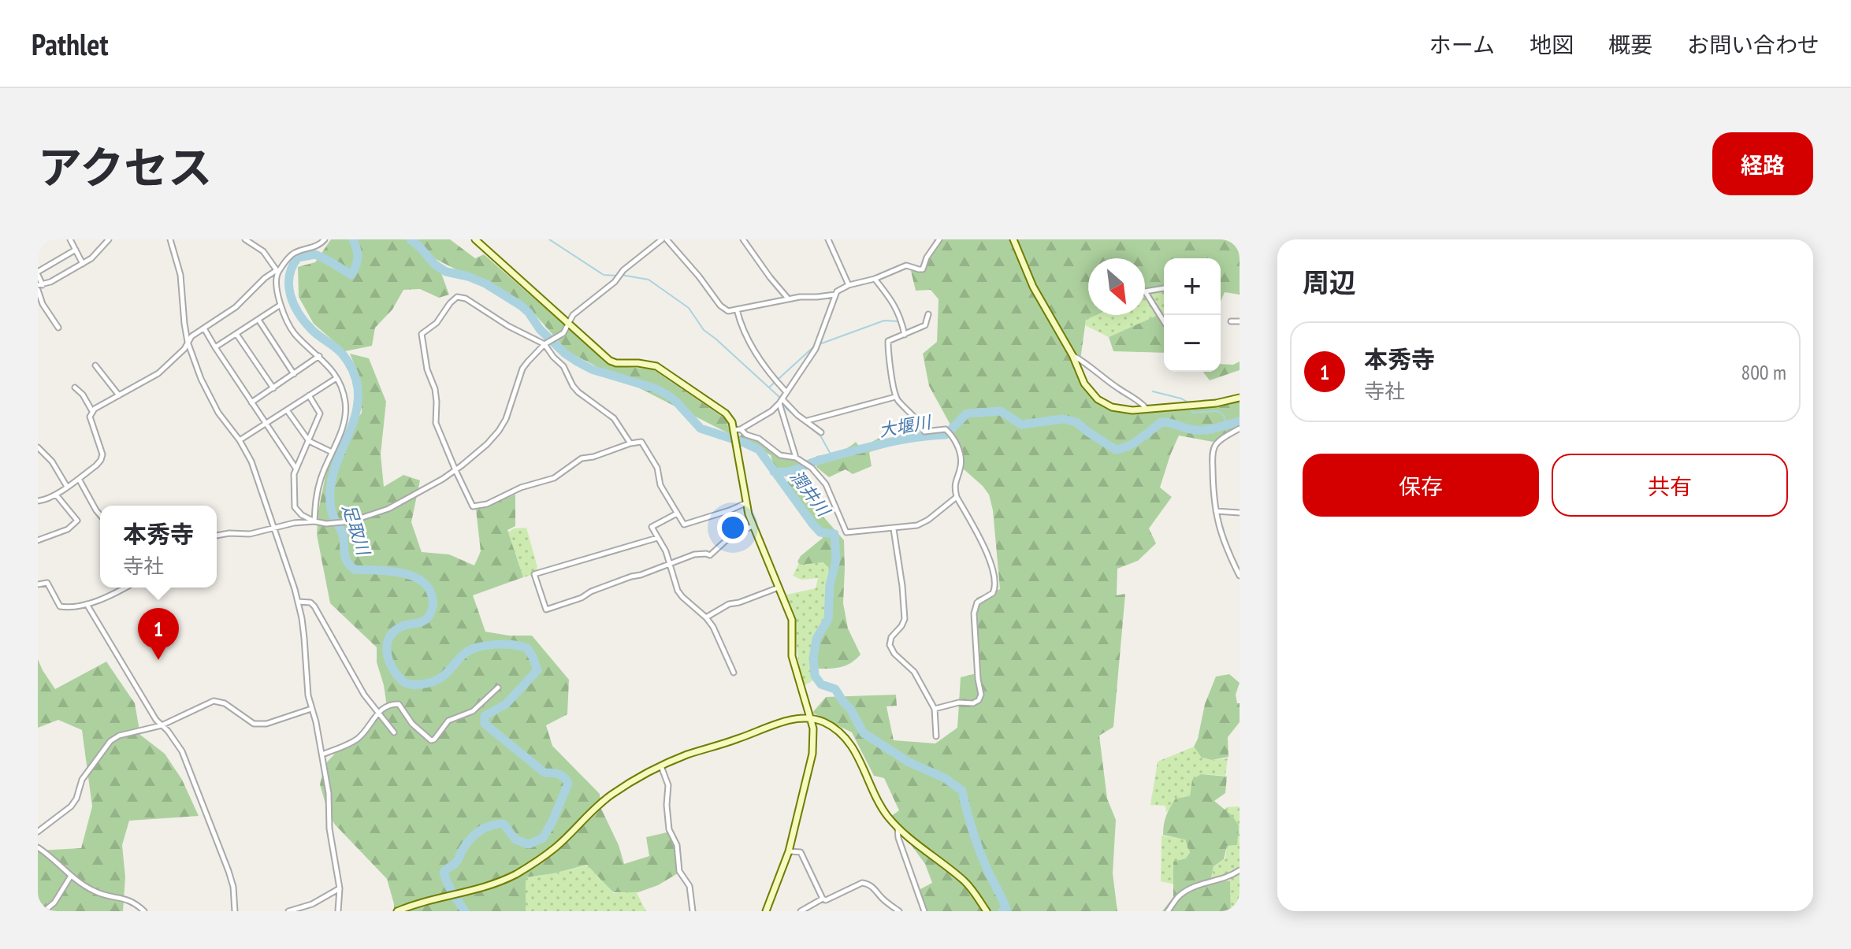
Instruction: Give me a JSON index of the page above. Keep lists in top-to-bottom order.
{
  "water": ["大堰川", "潤井川", "足取川"],
  "north": "bottom right",
  "page": {
    "header": "Pathlet",
    "nav": [
      "ホーム",
      "地図",
      "概要",
      "お問い合わせ"
    ],
    "title": "アクセス",
    "buttons": [
      "経路",
      ["保存", "共有"]
    ],
    "heading": "周辺",
    "map_buttons": ["+", "−"],
    "list": [
      {
        "mark": "1",
        "name": "本秀寺",
        "note": "寺社",
        "value": "800 m"
      }
    ],
    "popup": ["本秀寺", "寺社"],
    "pins": "1"
  }
}
